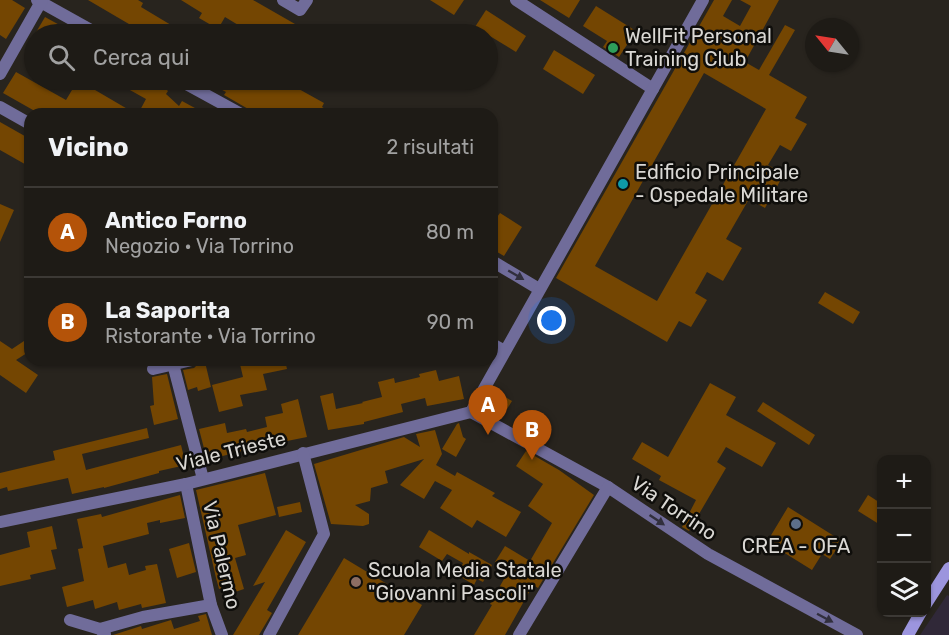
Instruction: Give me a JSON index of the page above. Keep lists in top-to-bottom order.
{
  "streets": {
    "street": ["Viale Trieste", "Via Torrino", "Via Palermo"]
  },
  "crossings": [
    ["Viale Trieste", "Via Torrino"],
    ["Viale Trieste", "Via Palermo"]
  ],
  "one_way": ["Via Torrino"],
  "places": [
    "WellFit Personal Training Club",
    "Edificio Principale - Ospedale Militare",
    "CREA - OFA",
    "Scuola Media Statale \"Giovanni Pascoli\""
  ],
  "north": "top left",
  "page": {
    "search": "Cerca qui",
    "heading": ["Vicino", "2 risultati"],
    "list": [
      {
        "mark": "A",
        "name": "Antico Forno",
        "note": "Negozio · Via Torrino",
        "value": "80 m"
      },
      {
        "mark": "B",
        "name": "La Saporita",
        "note": "Ristorante · Via Torrino",
        "value": "90 m"
      }
    ],
    "pins": ["A", "B"],
    "map_buttons": ["+", "−"]
  }
}
